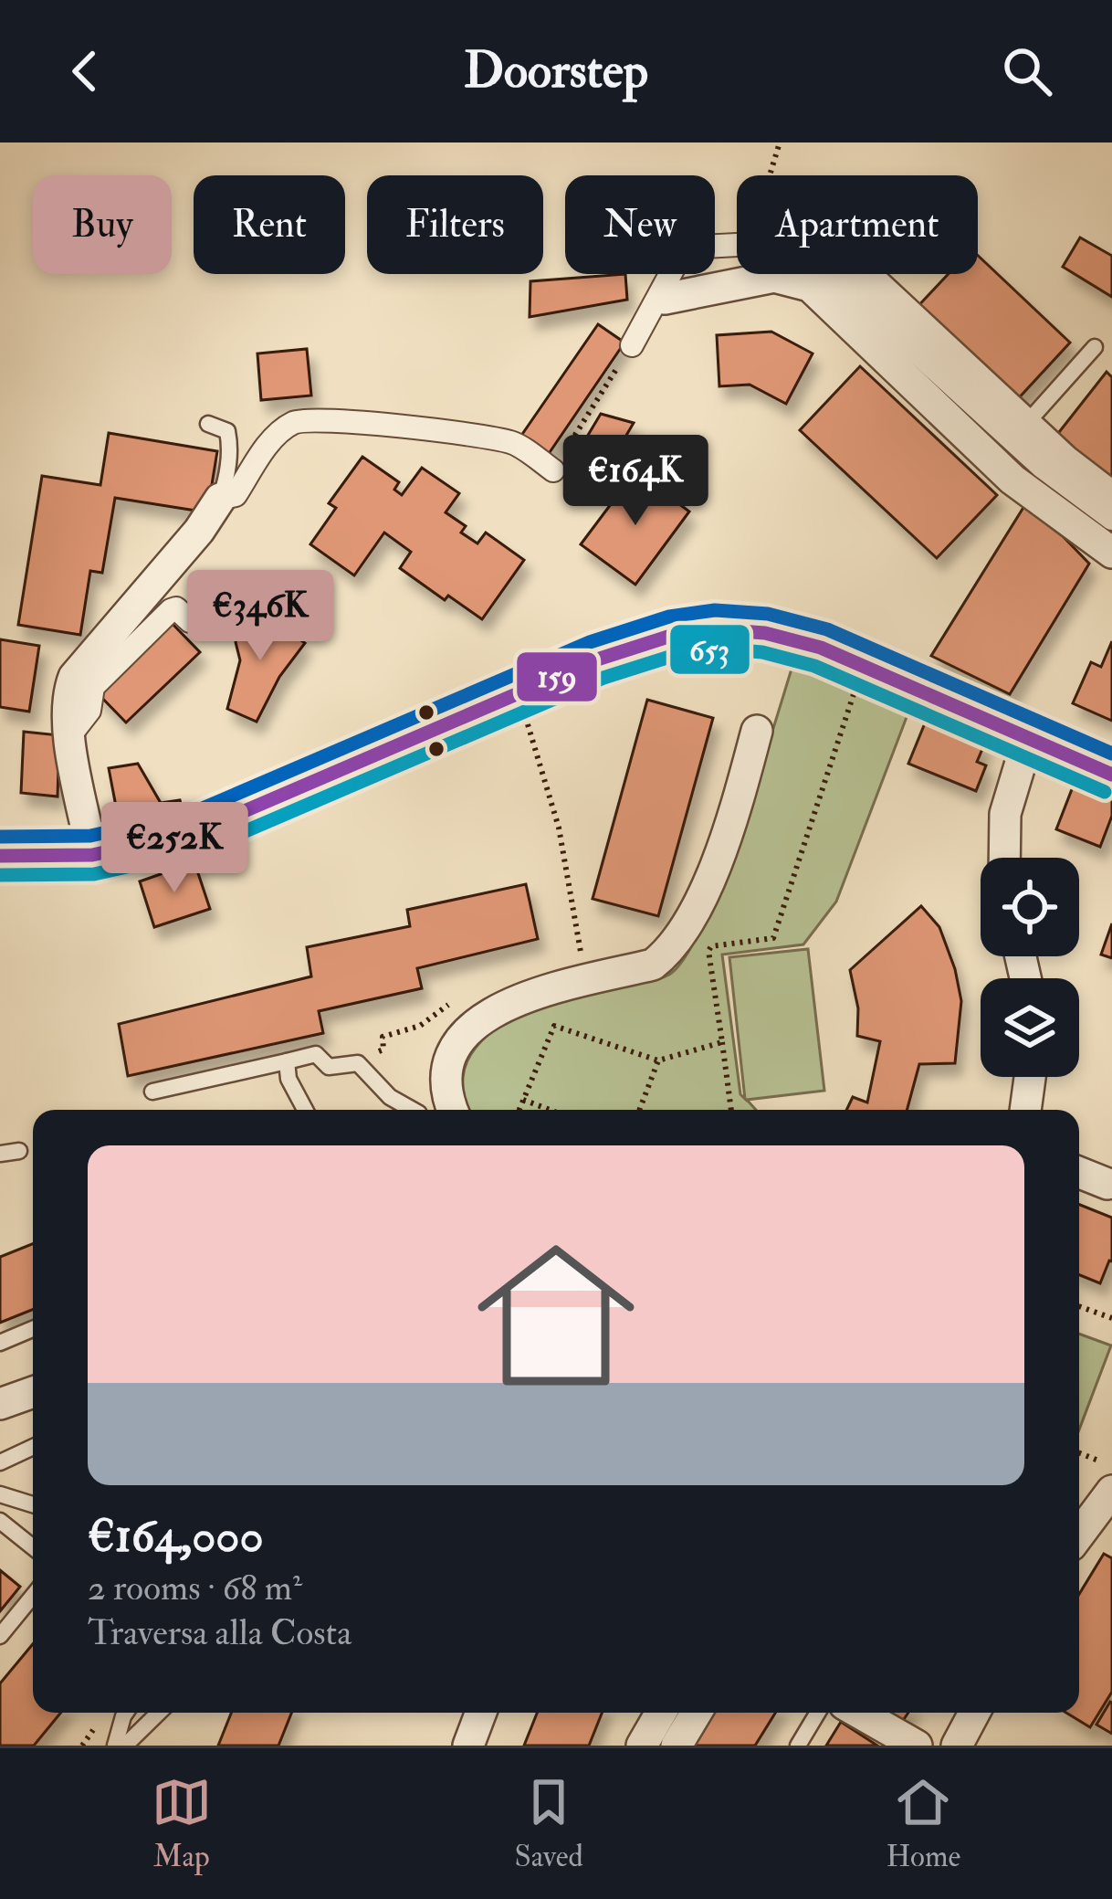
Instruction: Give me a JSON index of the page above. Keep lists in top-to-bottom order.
{
  "lines": ["transit line 159", "transit line 653"],
  "page": {
    "header": "Doorstep",
    "chip": [
      "Buy",
      "Rent",
      "Filters",
      "New",
      "Apartment"
    ],
    "price": ["€164K", "€346K", "€252K"],
    "list": [
      {
        "name": "€164,000",
        "note": "2 rooms · 68 m² · Traversa alla Costa"
      }
    ],
    "tabs": ["Map", "Saved", "Home"]
  }
}
